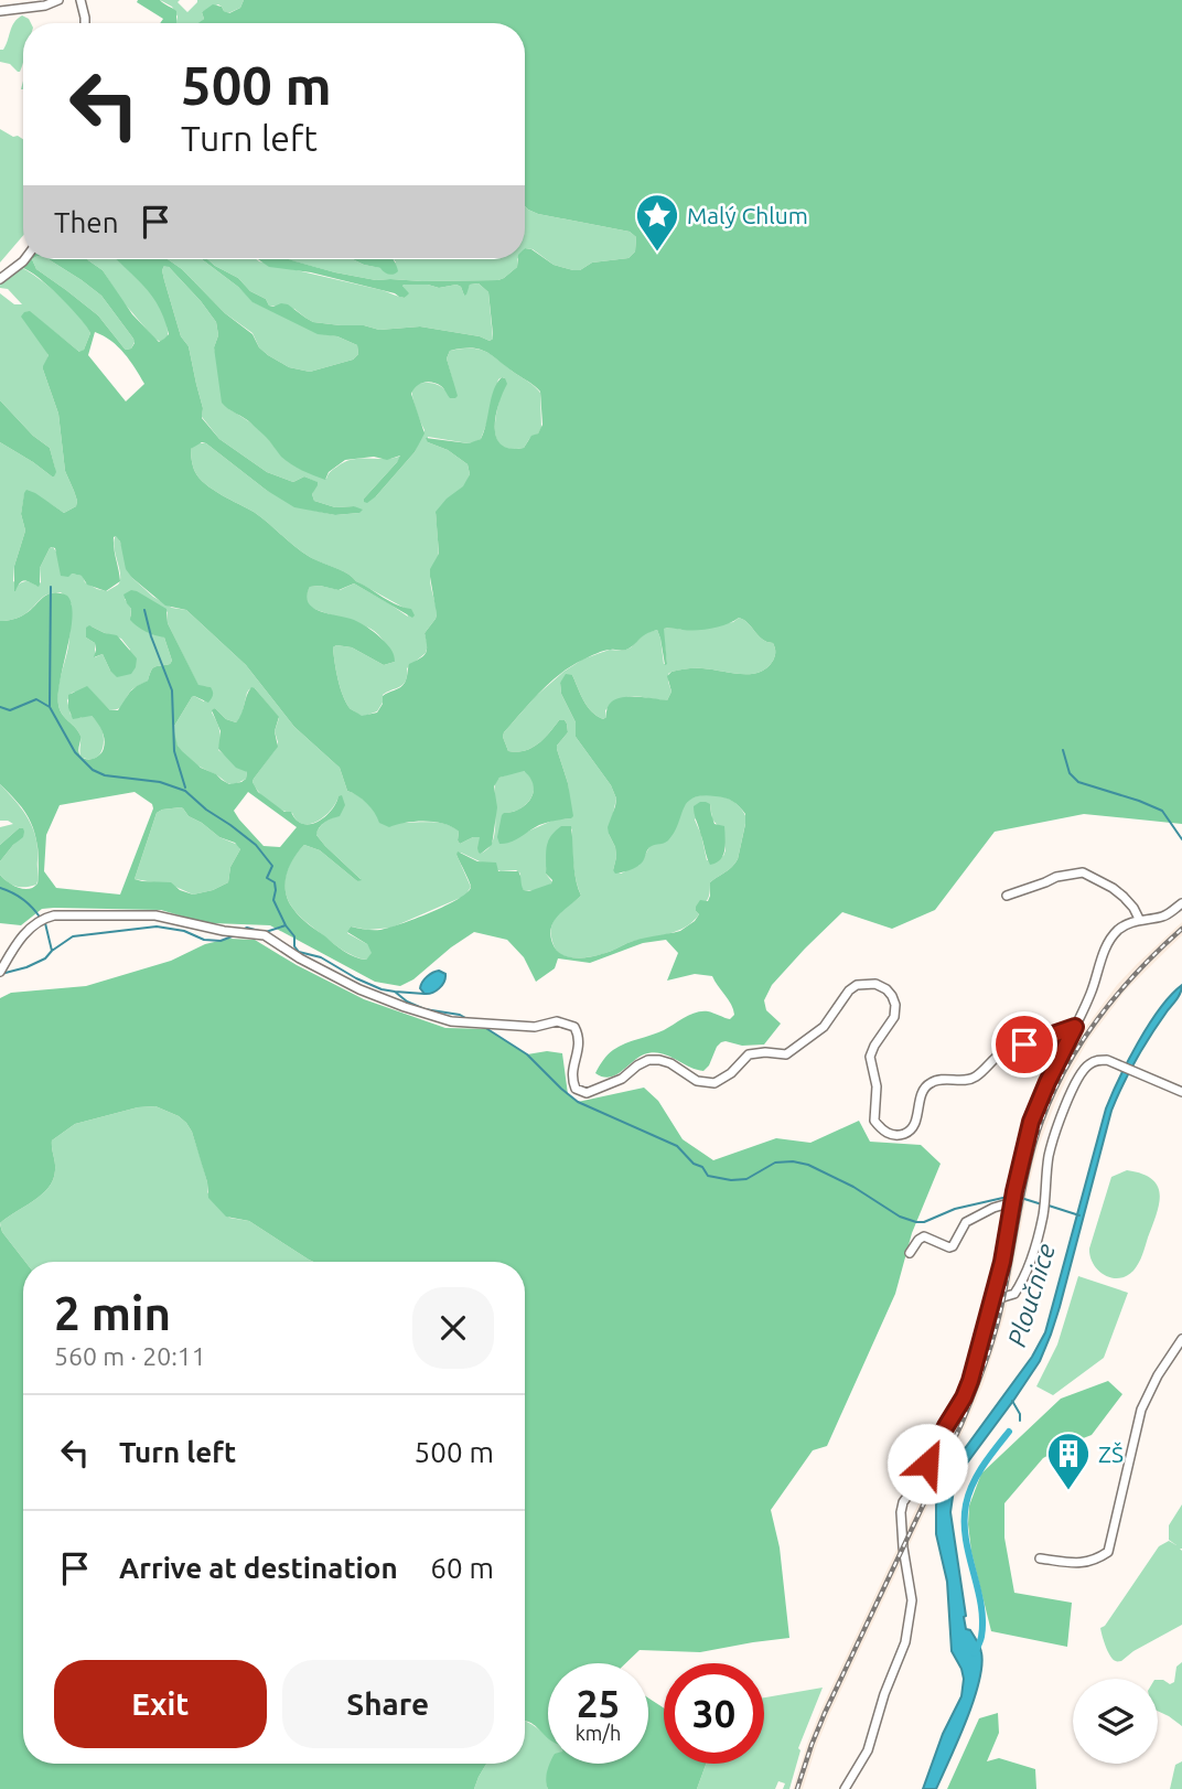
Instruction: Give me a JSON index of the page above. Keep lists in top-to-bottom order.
{
  "water": ["Ploučnice"],
  "places": {
    "place": ["Malý Chlum"],
    "building": ["ZŠ"]
  },
  "page": {
    "turn": ["500 m", "Turn left"],
    "then": "Then",
    "heading": ["2 min", "560 m · 20:11"],
    "list": [
      {
        "name": "Turn left",
        "value": "500 m"
      },
      {
        "name": "Arrive at destination",
        "value": "60 m"
      }
    ],
    "buttons": ["Exit", "Share"],
    "speed": "25 km/h",
    "limit": "30"
  }
}
